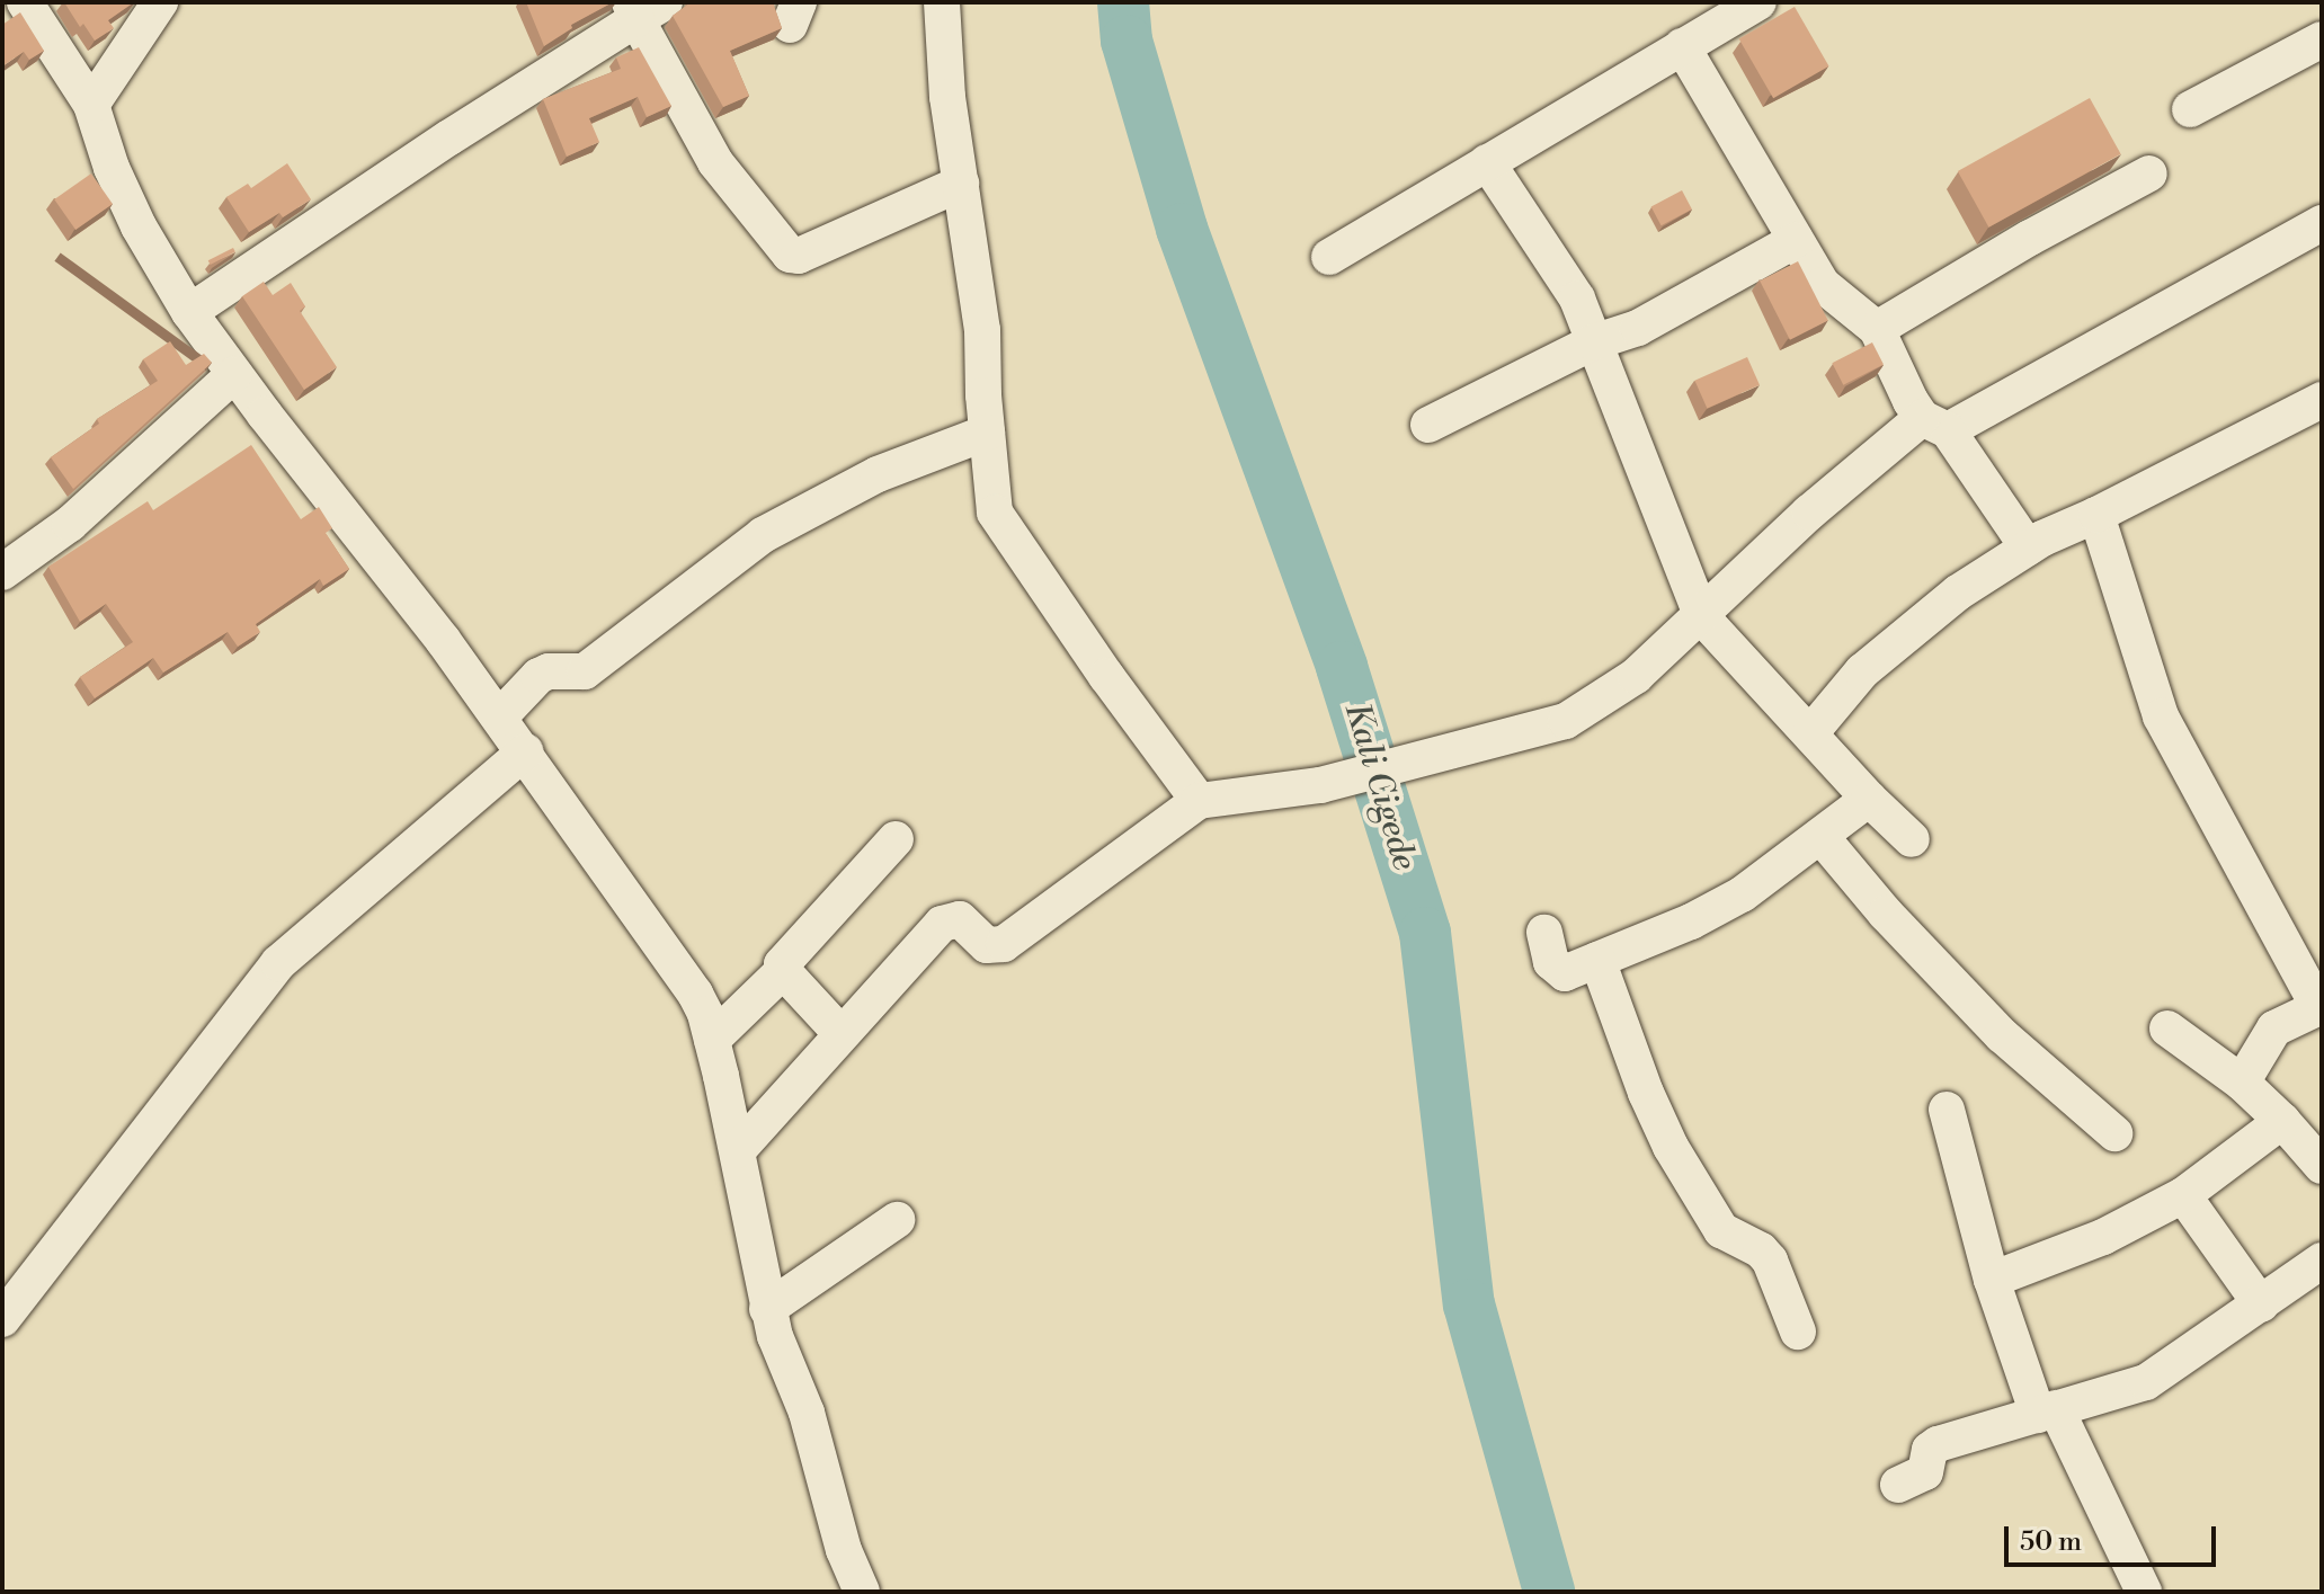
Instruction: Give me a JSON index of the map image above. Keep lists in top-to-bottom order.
{
  "water": ["Kali Cigede"],
  "scale_bar": "50 m"
}
